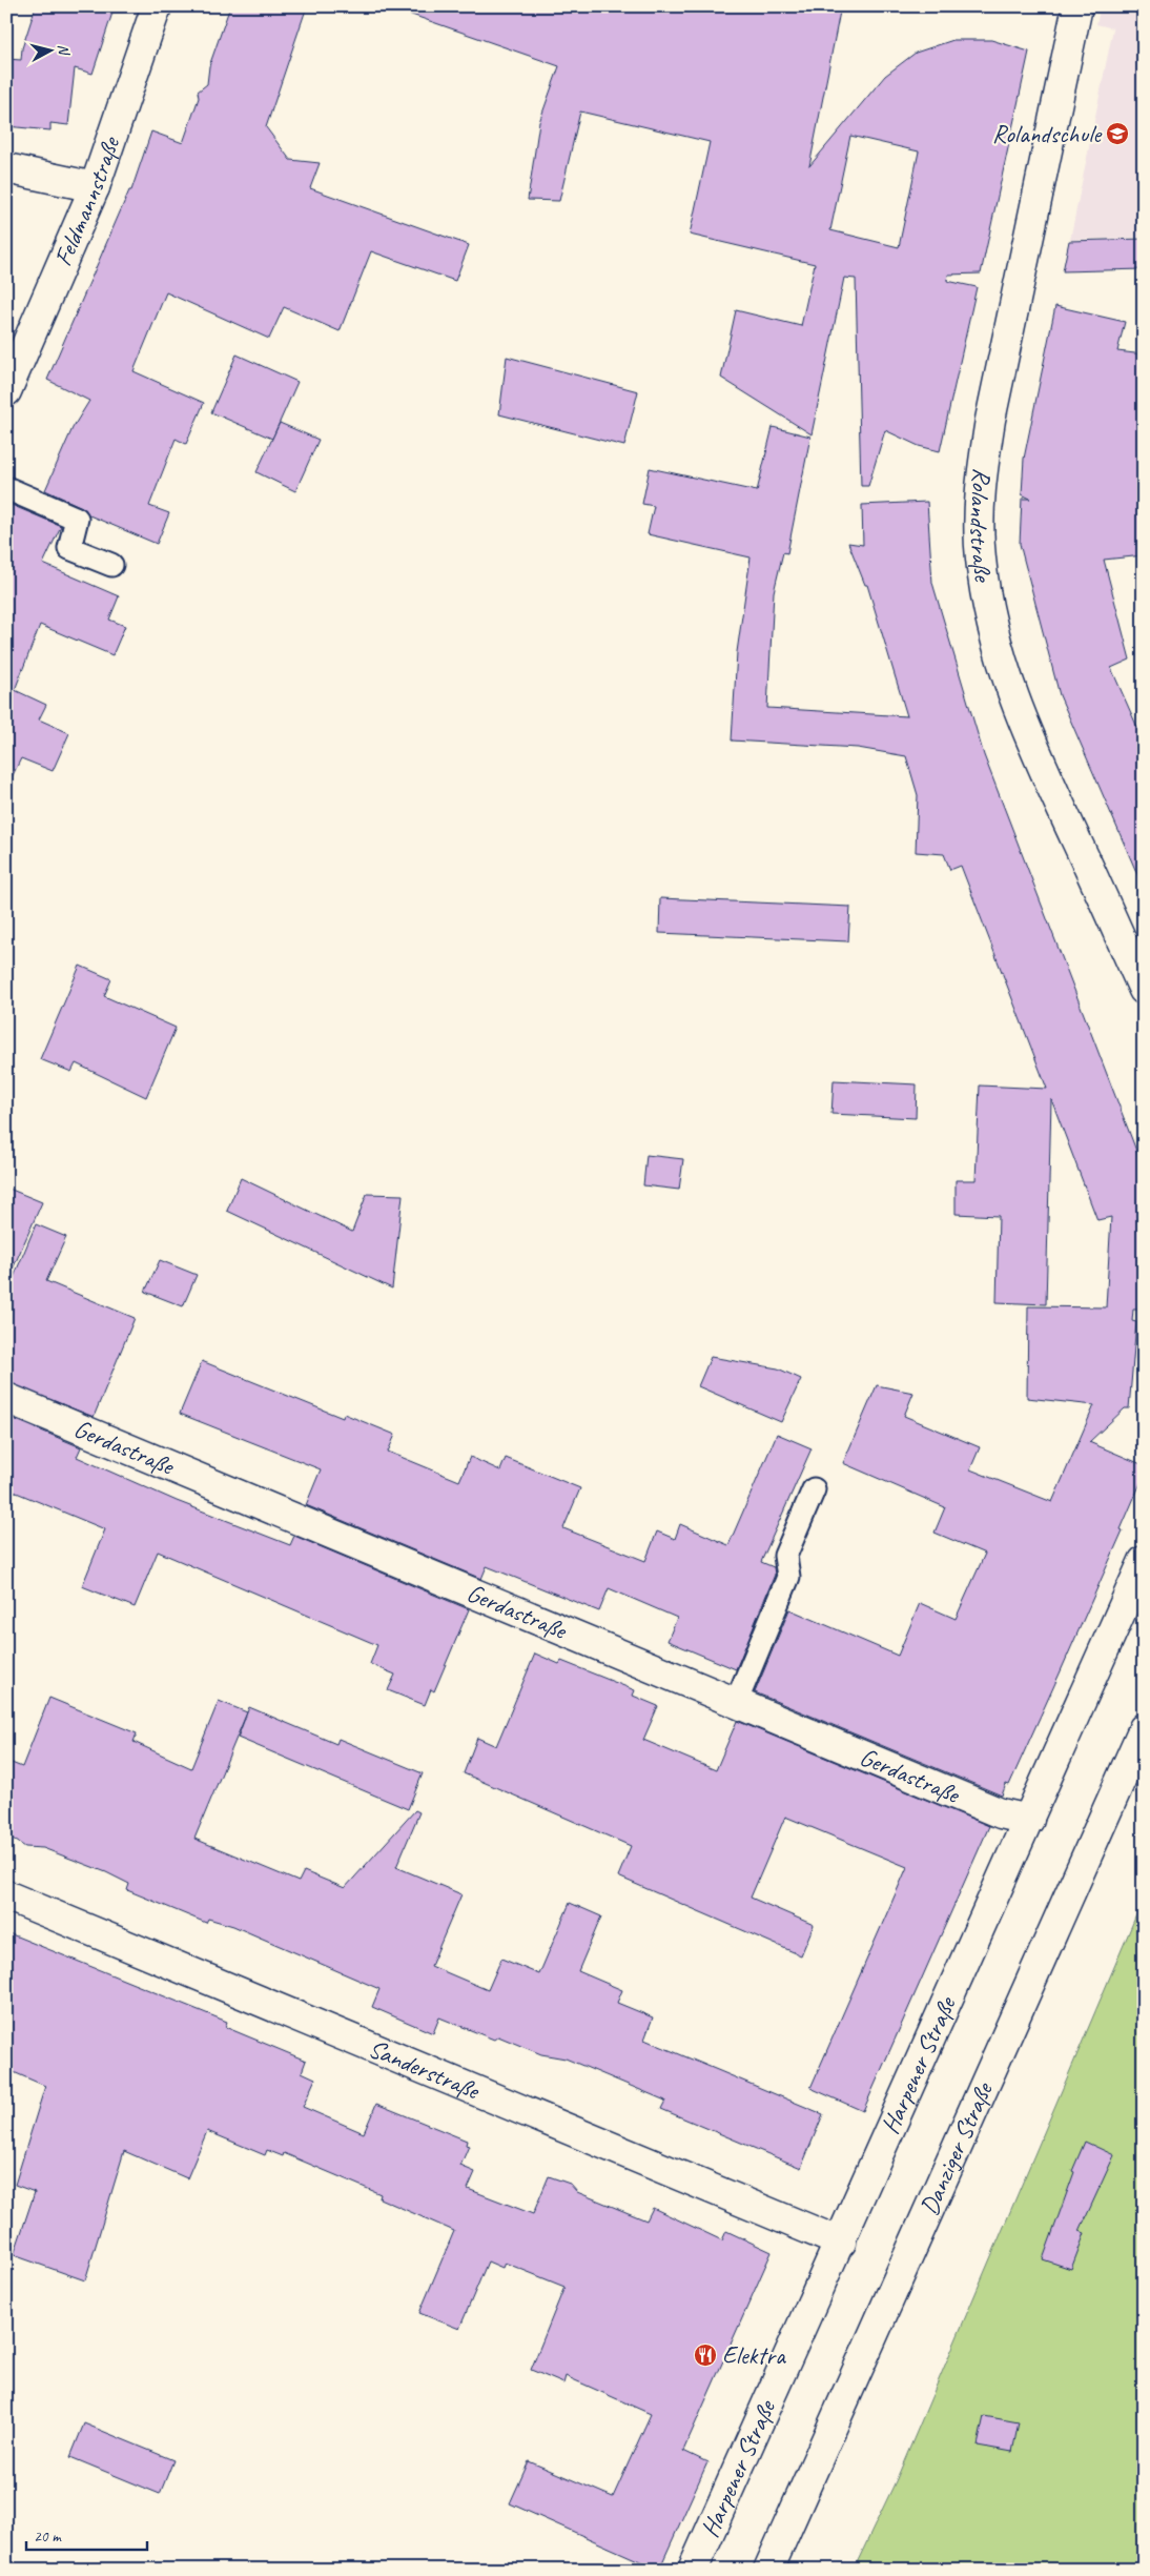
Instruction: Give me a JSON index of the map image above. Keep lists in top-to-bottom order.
{
  "streets": {
    "street": [
      "Feldmannstraße",
      "Rolandstraße",
      "Gerdastraße",
      "Harpener Straße",
      "Sanderstraße",
      "Danziger Straße"
    ]
  },
  "crossings": [
    ["Gerdastraße", "Harpener Straße"],
    ["Harpener Straße", "Sanderstraße"]
  ],
  "places": {
    "school or university": ["Rolandschule"],
    "restaurant": ["Elektra"]
  },
  "scale_bar": "20 m",
  "north": "right"
}
